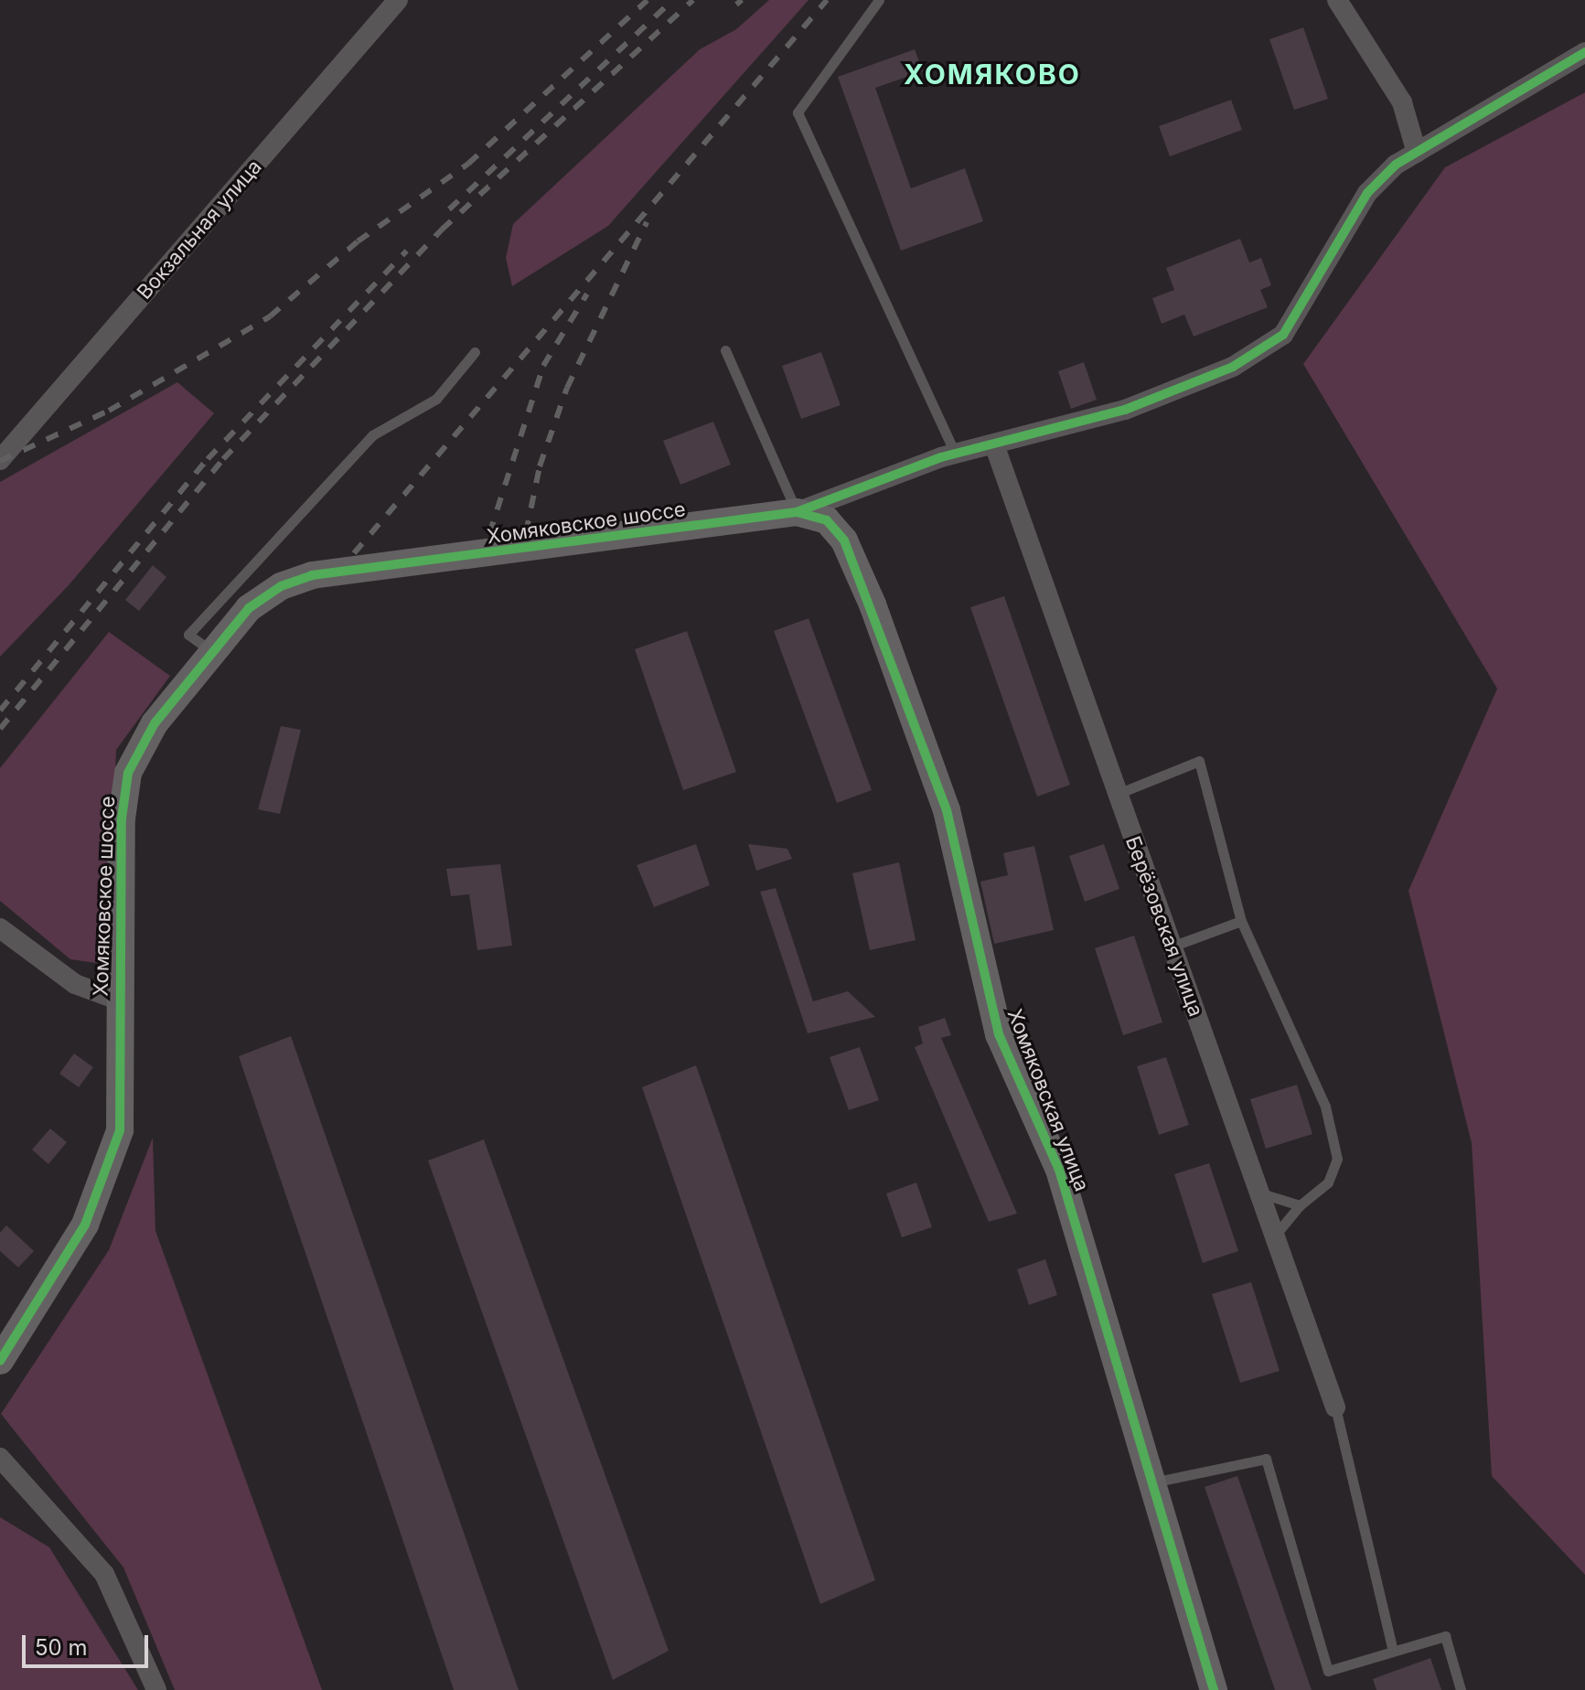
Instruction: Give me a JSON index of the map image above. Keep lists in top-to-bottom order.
{
  "streets": {
    "street": [
      "Вокзальная улица",
      "Хомяковское шоссе",
      "Берёзовская улица",
      "Хомяковская улица"
    ]
  },
  "crossings": [
    ["Хомяковское шоссе", "Хомяковская улица"]
  ],
  "districts": ["ХОМЯКОВО"],
  "scale_bar": "50 m"
}
